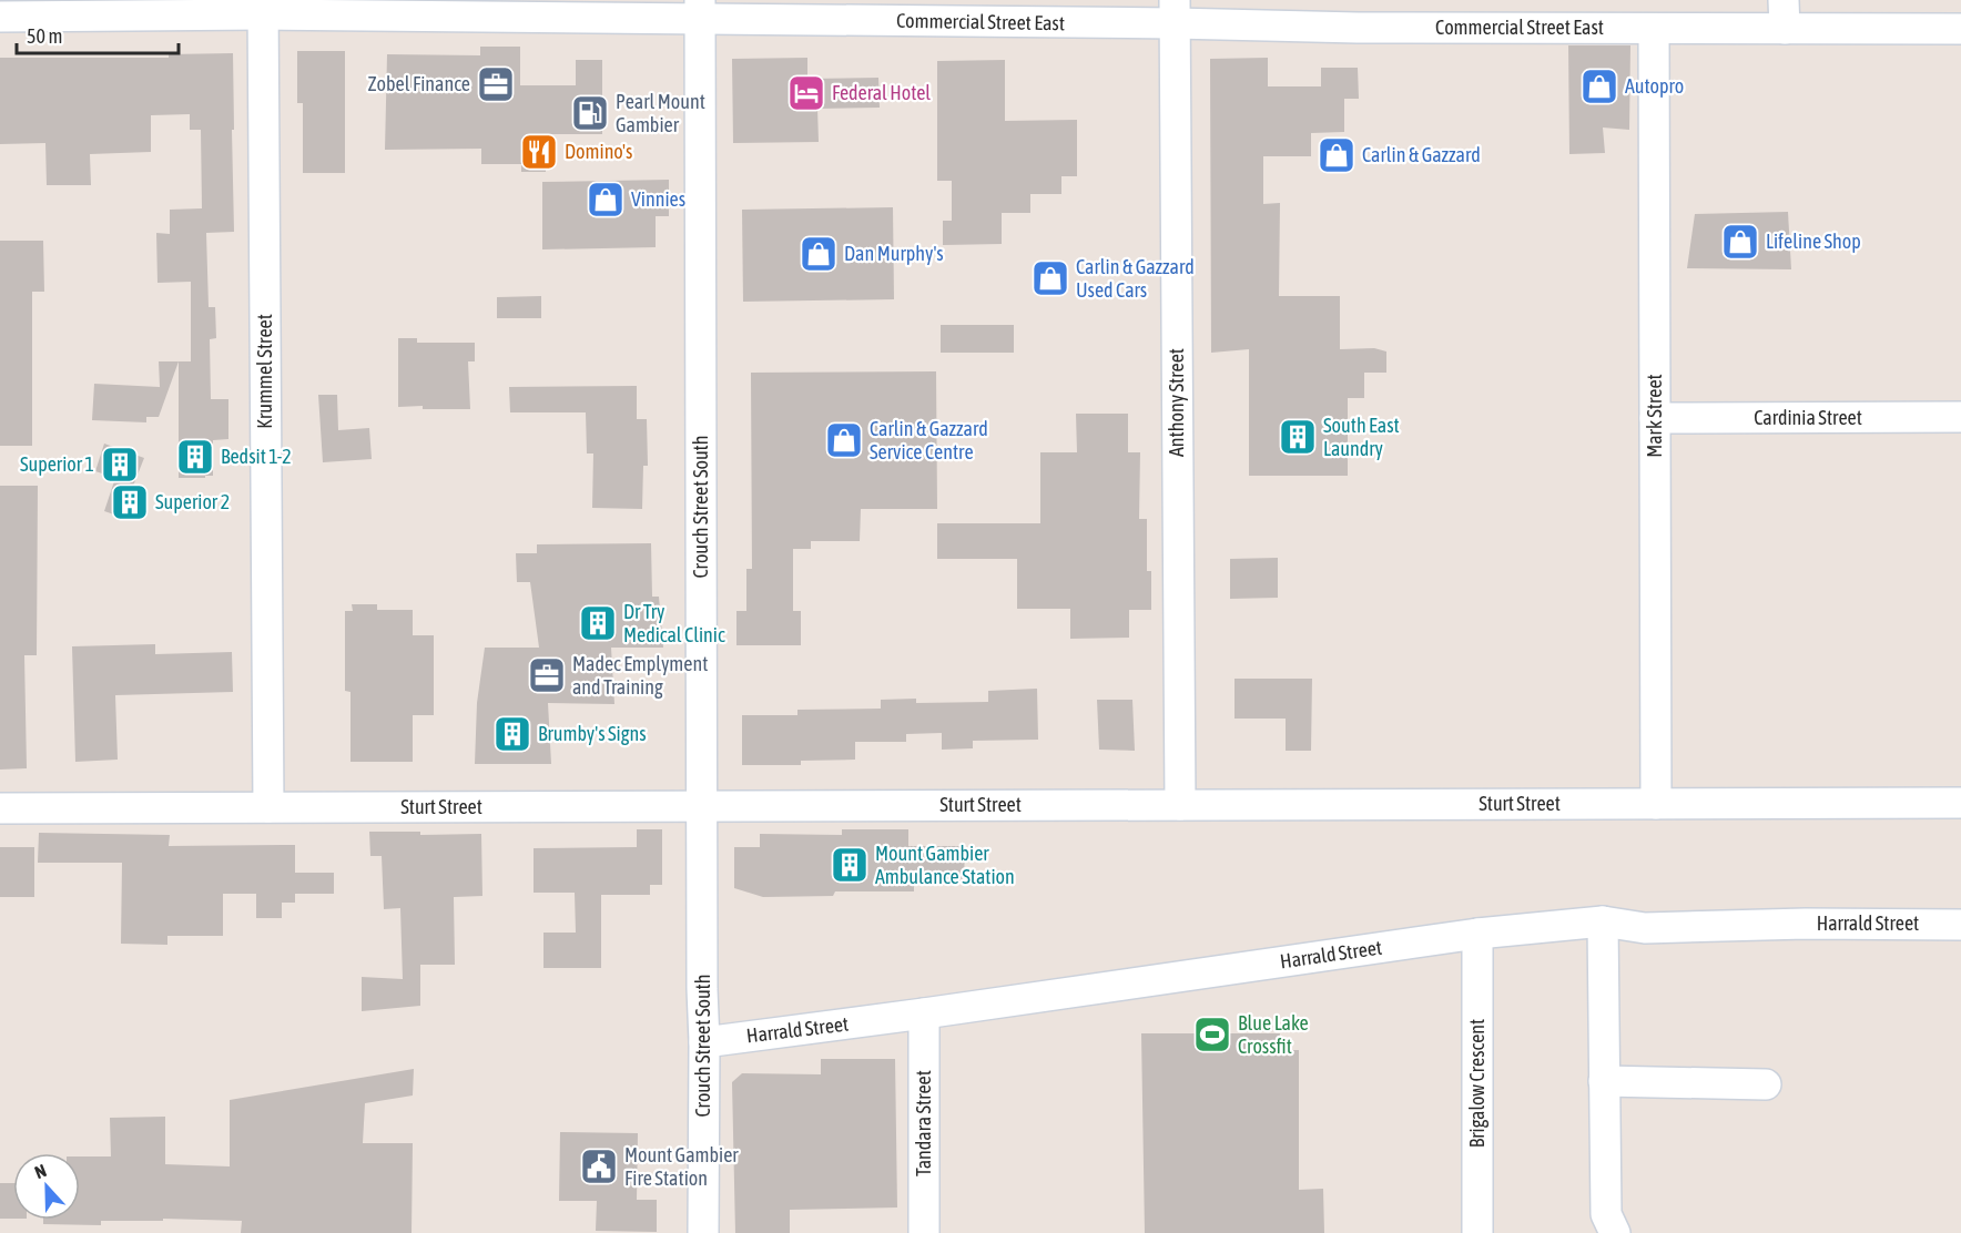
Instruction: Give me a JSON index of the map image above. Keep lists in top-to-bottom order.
{
  "streets": {
    "street": [
      "Commercial Street East",
      "Krummel Street",
      "Anthony Street",
      "Mark Street",
      "Cardinia Street",
      "Crouch Street South",
      "Sturt Street",
      "Harrald Street",
      "Brigalow Crescent",
      "Tandara Street"
    ]
  },
  "crossings": [
    ["Commercial Street East", "Krummel Street"],
    ["Commercial Street East", "Anthony Street"],
    ["Commercial Street East", "Mark Street"],
    ["Commercial Street East", "Crouch Street South"],
    ["Krummel Street", "Sturt Street"],
    ["Anthony Street", "Sturt Street"],
    ["Mark Street", "Cardinia Street"],
    ["Mark Street", "Sturt Street"],
    ["Crouch Street South", "Sturt Street"],
    ["Crouch Street South", "Harrald Street"],
    ["Harrald Street", "Brigalow Crescent"],
    ["Harrald Street", "Tandara Street"]
  ],
  "places": {
    "office": ["Zobel Finance", "Madec Emplyment and Training"],
    "shop": [
      "Autopro",
      "Carlin & Gazzard",
      "Vinnies",
      "Lifeline Shop",
      "Dan Murphy's",
      "Carlin & Gazzard Used Cars",
      "Carlin & Gazzard Service Centre"
    ],
    "hotel": ["Federal Hotel"],
    "fuel station": ["Pearl Mount Gambier"],
    "restaurant": ["Domino's"],
    "building": [
      "South East Laundry",
      "Bedsit 1-2",
      "Superior 1",
      "Superior 2",
      "Dr Try Medical Clinic",
      "Brumby's Signs",
      "Mount Gambier Ambulance Station"
    ],
    "sports": ["Blue Lake Crossfit"],
    "public building": ["Mount Gambier Fire Station"]
  },
  "scale_bar": "50 m",
  "north": "top"
}
